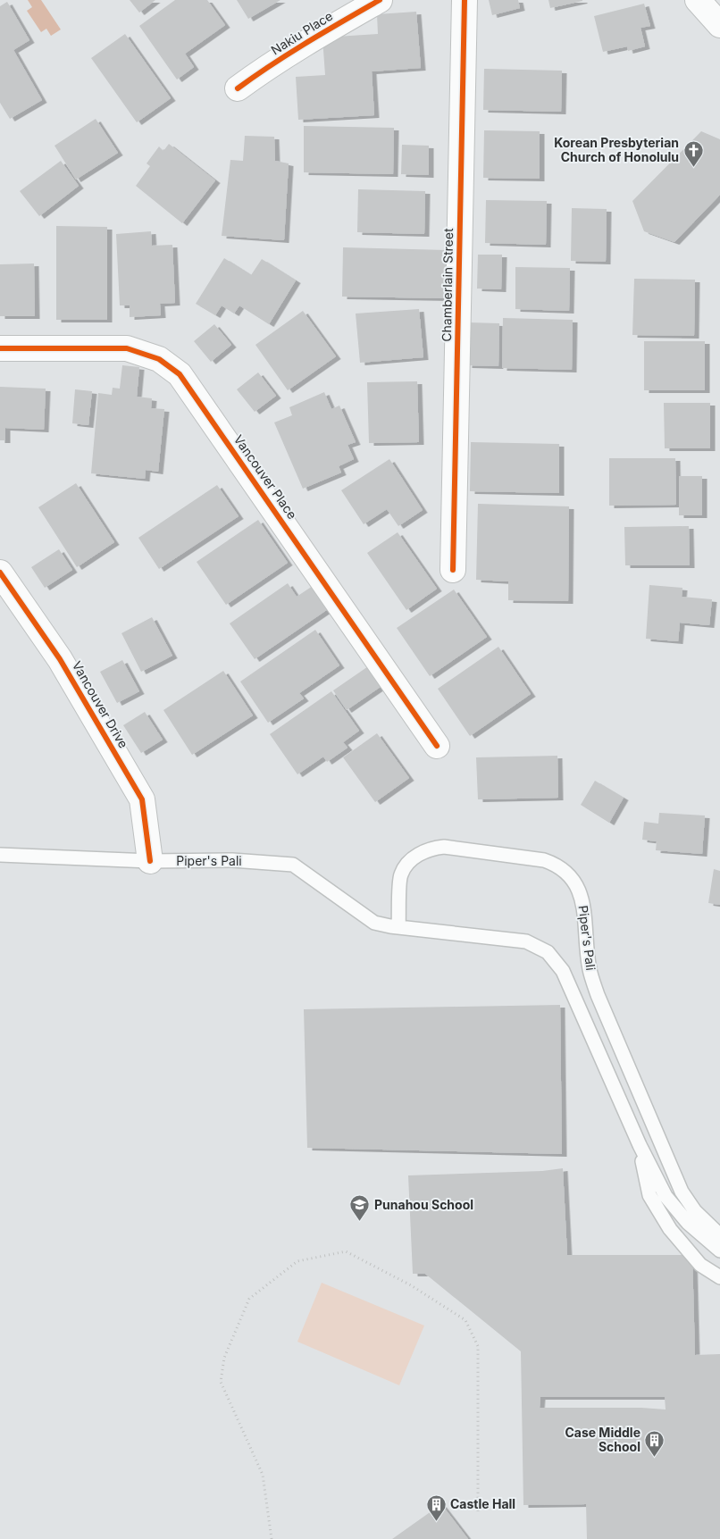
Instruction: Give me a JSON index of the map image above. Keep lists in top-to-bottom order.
{
  "streets": {
    "street": [
      "Nakiu Place",
      "Chamberlain Street",
      "Vancouver Place",
      "Vancouver Drive"
    ],
    "lane": ["Piper's Pali"]
  },
  "crossings": [
    ["Vancouver Drive", "Piper's Pali"]
  ],
  "places": {
    "church": ["Korean Presbyterian Church of Honolulu"],
    "school or university": ["Punahou School"],
    "building": ["Case Middle School", "Castle Hall"]
  }
}
